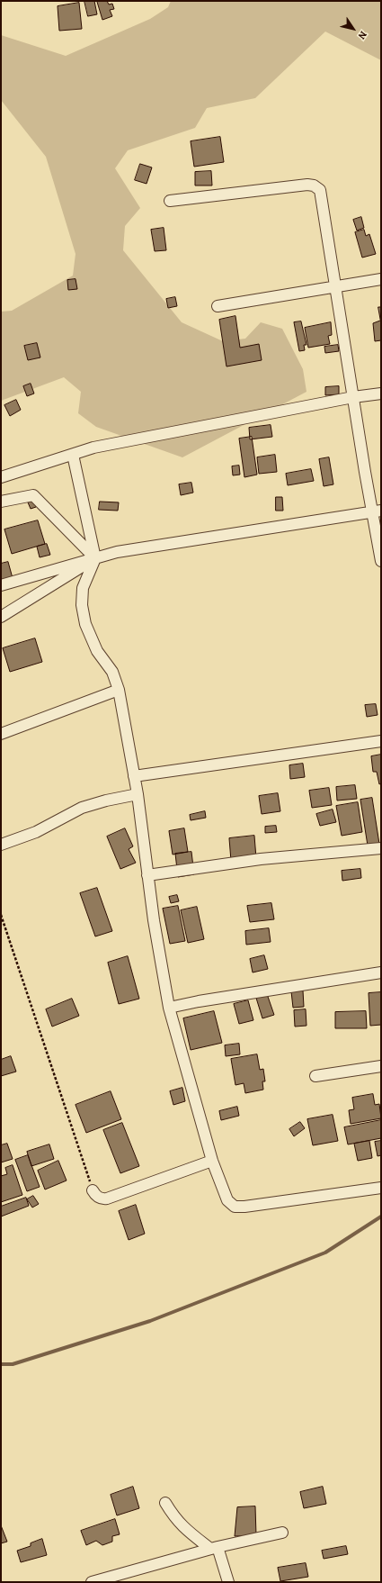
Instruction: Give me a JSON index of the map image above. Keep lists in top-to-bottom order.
{
  "north": "bottom right"
}
